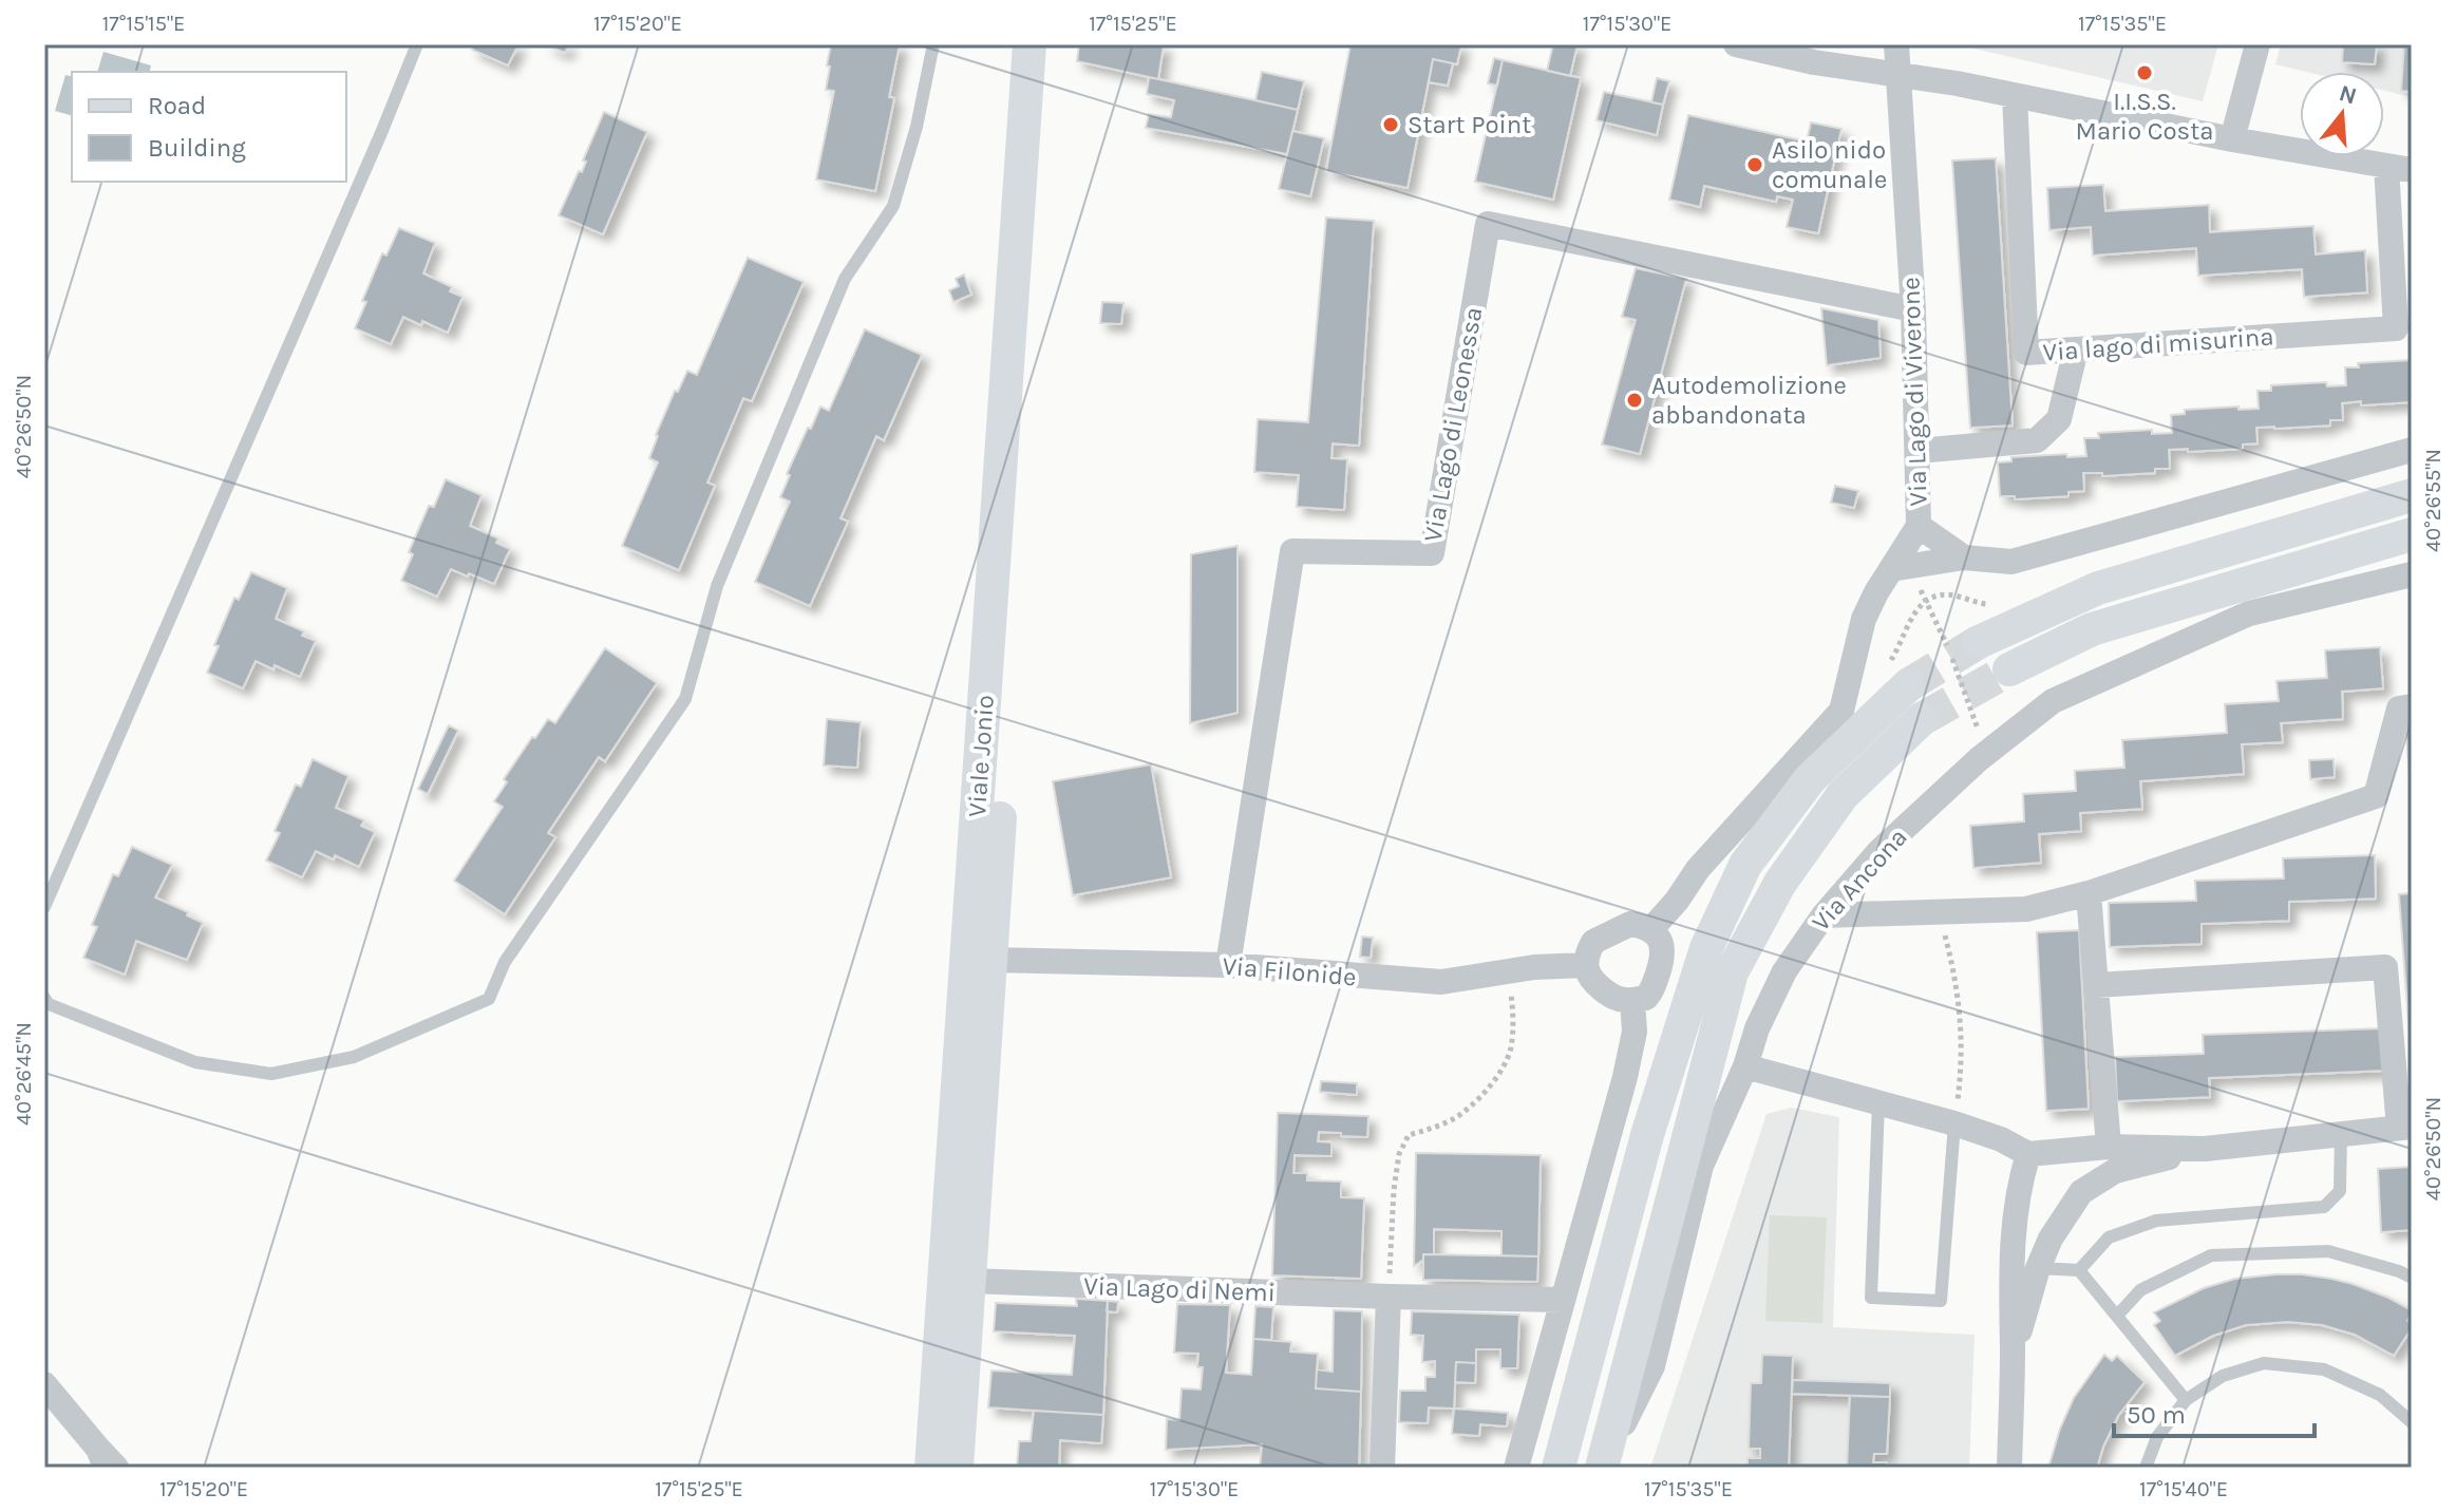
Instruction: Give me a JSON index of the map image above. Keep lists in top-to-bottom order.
{
  "streets": {
    "main road": ["Viale Jonio", "Via Ancona"],
    "street": [
      "Via lago di misurina",
      "Via Lago di Viverone",
      "Via Lago di Leonessa",
      "Via Filonide",
      "Via Lago di Nemi"
    ]
  },
  "crossings": [
    ["Via Lago di Viverone", "Via Lago di Leonessa"],
    ["Via Lago di Leonessa", "Via Filonide"],
    ["Viale Jonio", "Via Filonide"],
    ["Viale Jonio", "Via Lago di Nemi"]
  ],
  "places": [
    "I.I.S.S. Mario Costa",
    "Start Point",
    "Asilo nido comunale",
    "Autodemolizione abbandonata"
  ],
  "legend": ["Road", "Building"],
  "scale_bar": "50 m",
  "north": "top",
  "coordinates": [
    "17°15'15\"E",
    "17°15'20\"E",
    "17°15'25\"E",
    "17°15'30\"E",
    "17°15'35\"E",
    "40°26'50\"N",
    "40°26'55\"N",
    "40°26'45\"N",
    "17°15'40\"E"
  ]
}
